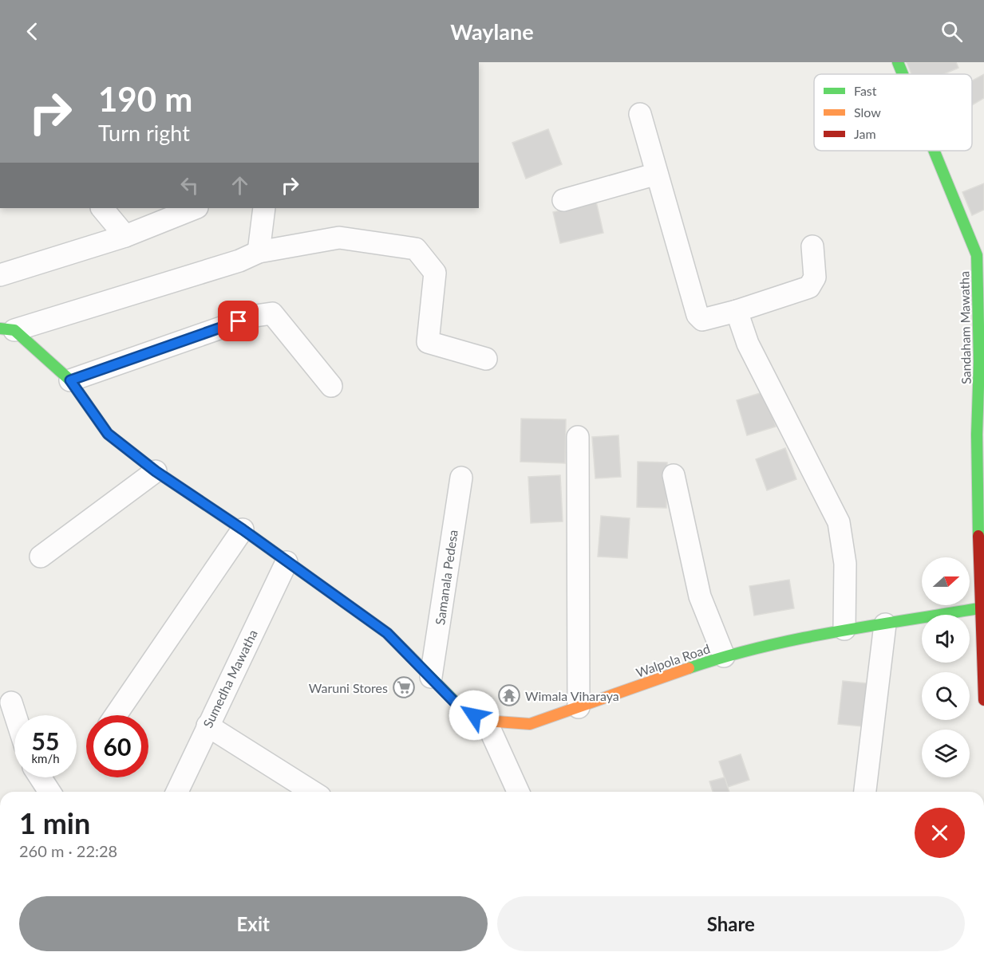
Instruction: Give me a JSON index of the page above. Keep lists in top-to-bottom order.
{
  "streets": {
    "main road": ["Sandaham Mawatha", "Walpola Road"],
    "street": ["Samanala Pedesa", "Sumedha Mawatha"]
  },
  "crossings": [
    ["Sandaham Mawatha", "Walpola Road"],
    ["Samanala Pedesa", "Walpola Road"],
    ["Walpola Road", "Sumedha Mawatha"]
  ],
  "places": {
    "supermarket": ["Waruni Stores"],
    "temple": ["Wimala Viharaya"]
  },
  "legend": ["Fast", "Slow", "Jam"],
  "north": "right",
  "page": {
    "header": "Waylane",
    "turn": ["190 m", "Turn right"],
    "speed": "55 km/h",
    "limit": "60",
    "heading": ["1 min", "260 m · 22:28"],
    "buttons": ["Exit", "Share"]
  }
}
